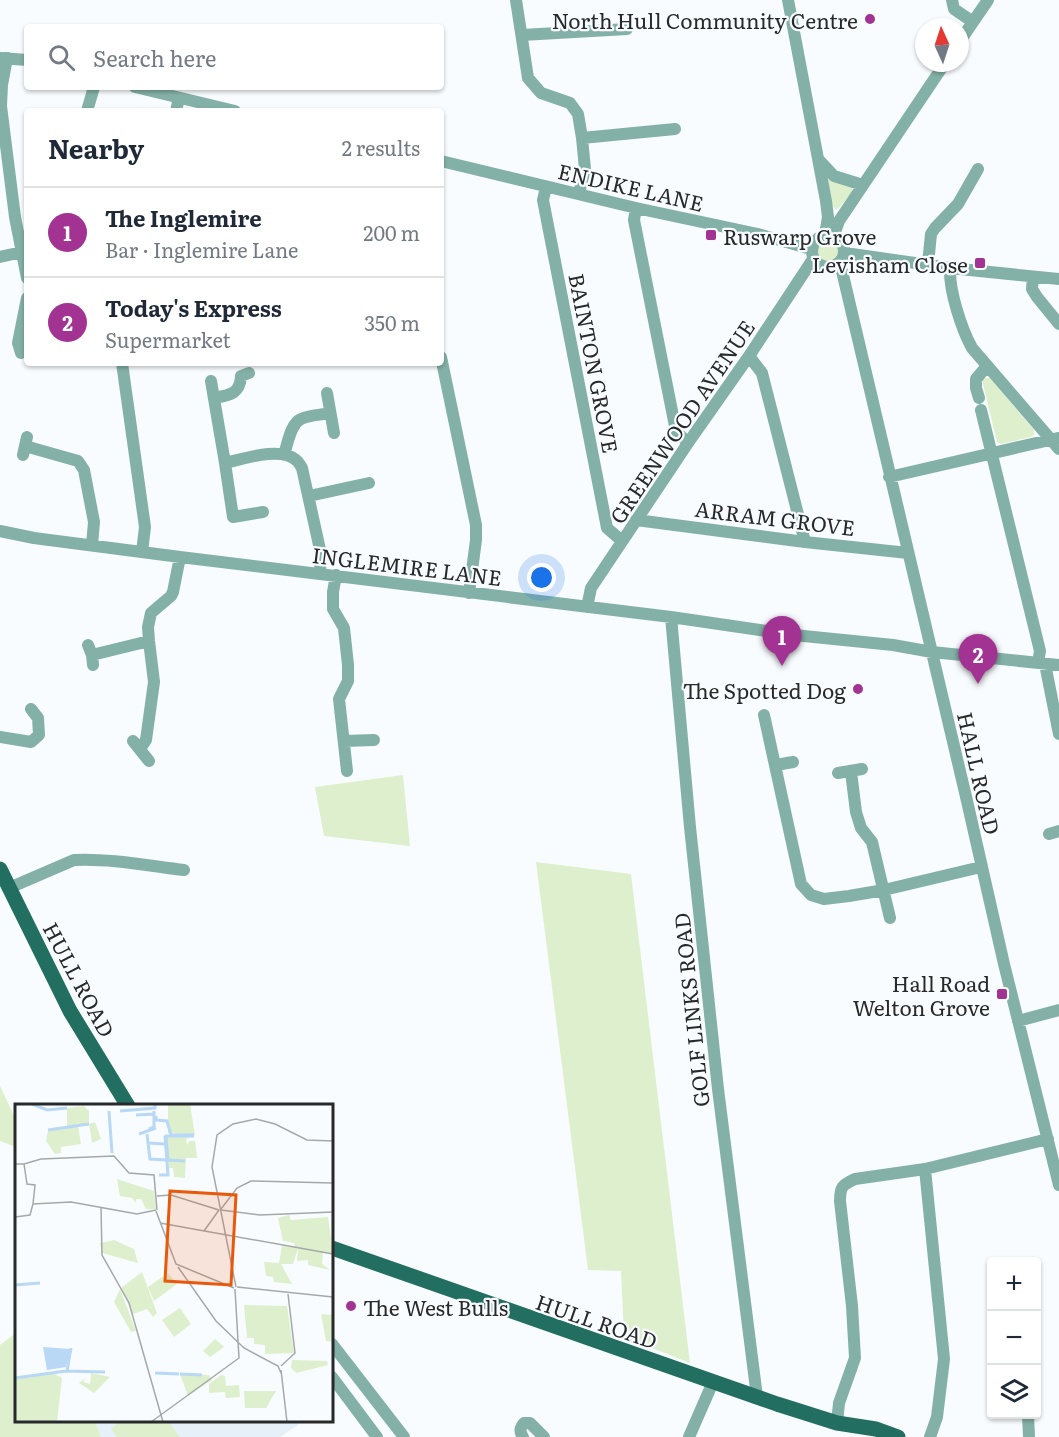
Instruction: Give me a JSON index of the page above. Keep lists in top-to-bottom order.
{
  "streets": {
    "main road": ["HULL ROAD"],
    "street": [
      "ENDIKE LANE",
      "BAINTON GROVE",
      "GREENWOOD AVENUE",
      "ARRAM GROVE",
      "INGLEMIRE LANE",
      "HALL ROAD",
      "GOLF LINKS ROAD"
    ]
  },
  "crossings": [
    ["ENDIKE LANE", "BAINTON GROVE"],
    ["ENDIKE LANE", "GREENWOOD AVENUE"],
    ["ENDIKE LANE", "HALL ROAD"],
    ["BAINTON GROVE", "GREENWOOD AVENUE"],
    ["GREENWOOD AVENUE", "ARRAM GROVE"],
    ["GREENWOOD AVENUE", "INGLEMIRE LANE"],
    ["GREENWOOD AVENUE", "HALL ROAD"],
    ["ARRAM GROVE", "HALL ROAD"],
    ["INGLEMIRE LANE", "HALL ROAD"],
    ["INGLEMIRE LANE", "GOLF LINKS ROAD"],
    ["HULL ROAD", "GOLF LINKS ROAD"]
  ],
  "places": {
    "other": ["North Hull Community Centre", "The Spotted Dog", "The West Bulls"],
    "transit": ["Ruswarp Grove", "Levisham Close", "Hall Road Welton Grove"]
  },
  "north": "top",
  "page": {
    "search": "Search here",
    "heading": ["Nearby", "2 results"],
    "list": [
      {
        "mark": "1",
        "name": "The Inglemire",
        "note": "Bar · Inglemire Lane",
        "value": "200 m"
      },
      {
        "mark": "2",
        "name": "Today's Express",
        "note": "Supermarket",
        "value": "350 m"
      }
    ],
    "pins": ["1", "2"],
    "map_buttons": ["+", "−"]
  }
}
